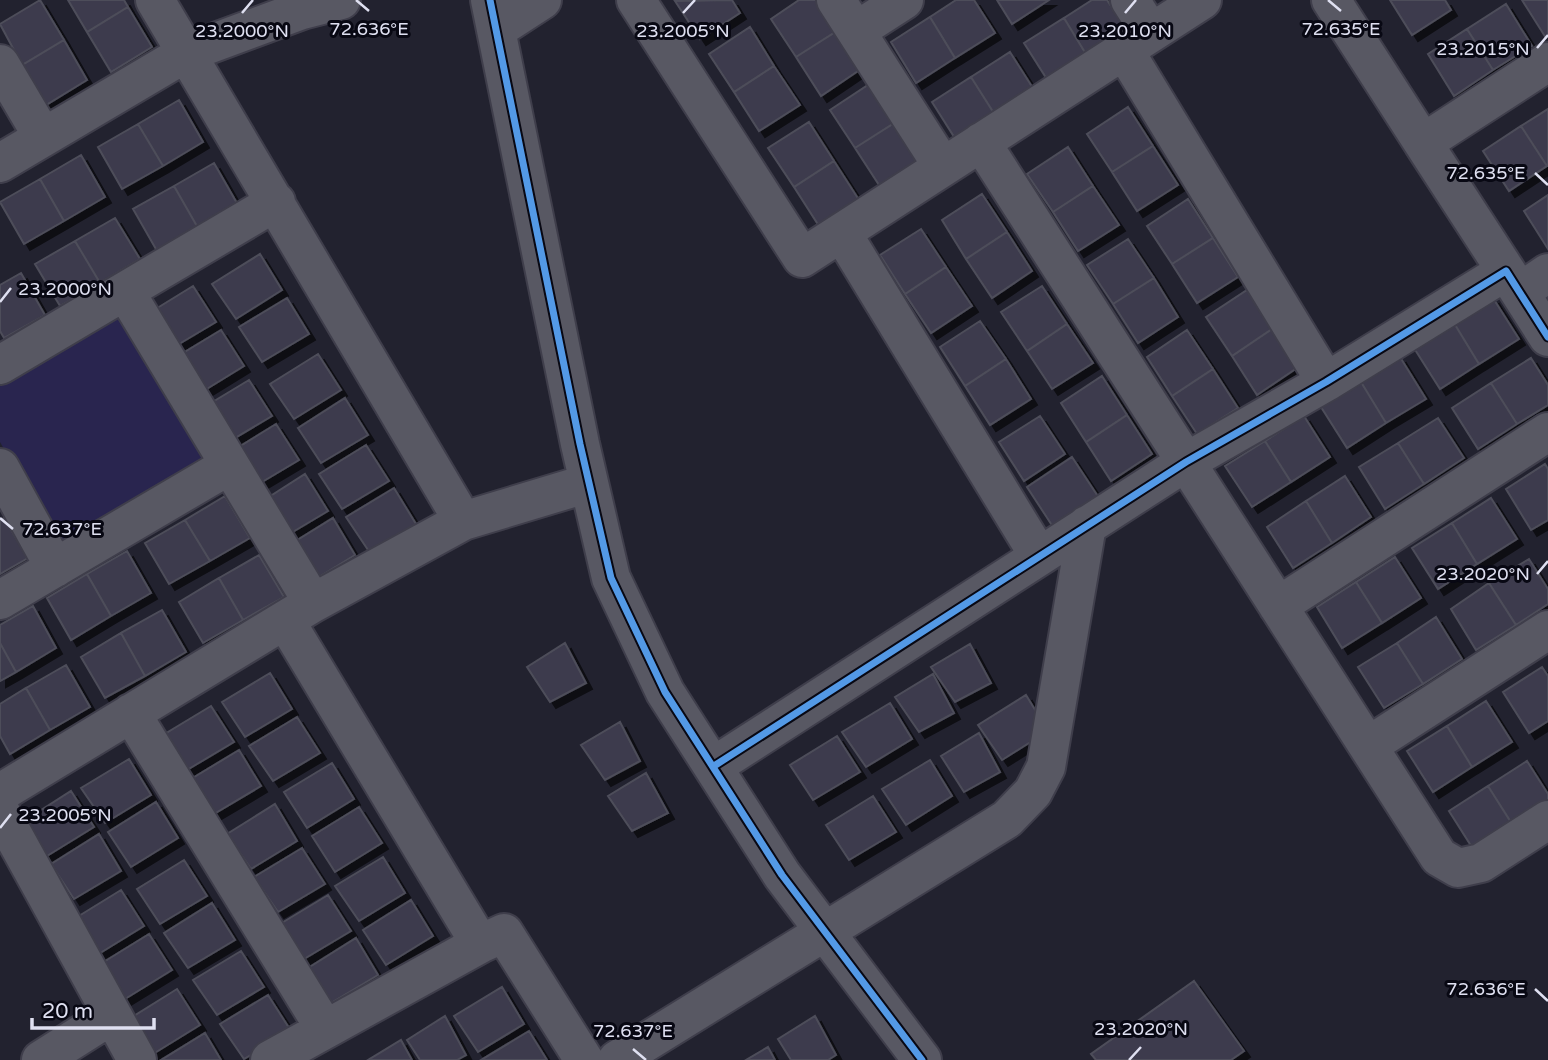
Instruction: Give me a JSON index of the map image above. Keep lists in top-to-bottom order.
{
  "scale_bar": "20 m",
  "coordinates": [
    "72.636°E",
    "72.635°E",
    "23.2000°N",
    "23.2005°N",
    "23.2010°N",
    "23.2015°N",
    "72.637°E",
    "23.2020°N"
  ]
}
